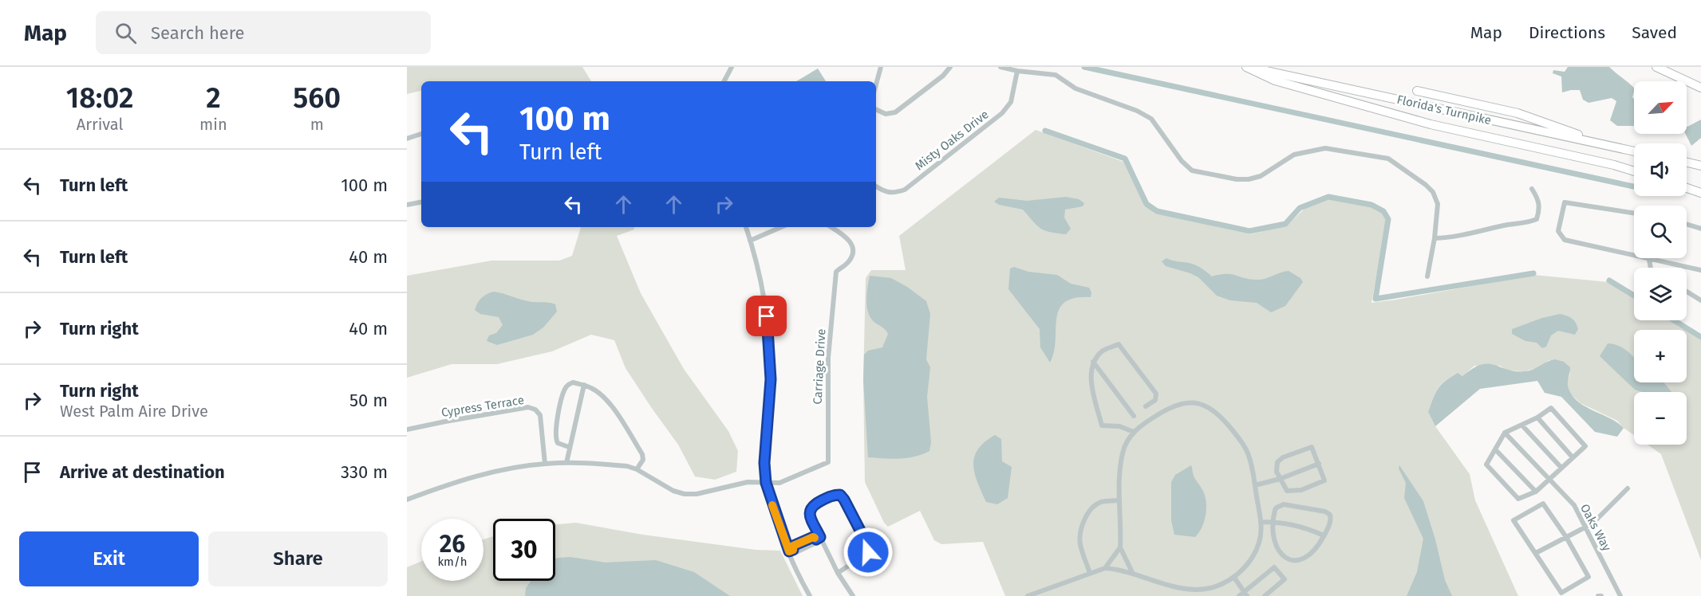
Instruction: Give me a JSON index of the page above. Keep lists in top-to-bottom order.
{
  "streets": {
    "highway": ["Florida's Turnpike"],
    "street": [
      "Misty Oaks Drive",
      "Carriage Drive",
      "Cypress Terrace",
      "Oaks Way"
    ]
  },
  "north": "top right",
  "page": {
    "header": "Map",
    "search": "Search here",
    "nav": ["Map", "Directions", "Saved"],
    "eta": [
      "18:02",
      "Arrival",
      "2",
      "min",
      "560",
      "m"
    ],
    "map_buttons": ["+", "−"],
    "turn": ["100 m", "Turn left"],
    "list": [
      {
        "name": "Turn left",
        "value": "100 m"
      },
      {
        "name": "Turn left",
        "value": "40 m"
      },
      {
        "name": "Turn right",
        "value": "40 m"
      },
      {
        "name": "Turn right",
        "note": "West Palm Aire Drive",
        "value": "50 m"
      },
      {
        "name": "Arrive at destination",
        "value": "330 m"
      }
    ],
    "speed": "26 km/h",
    "limit": "30",
    "buttons": ["Exit", "Share"]
  }
}
